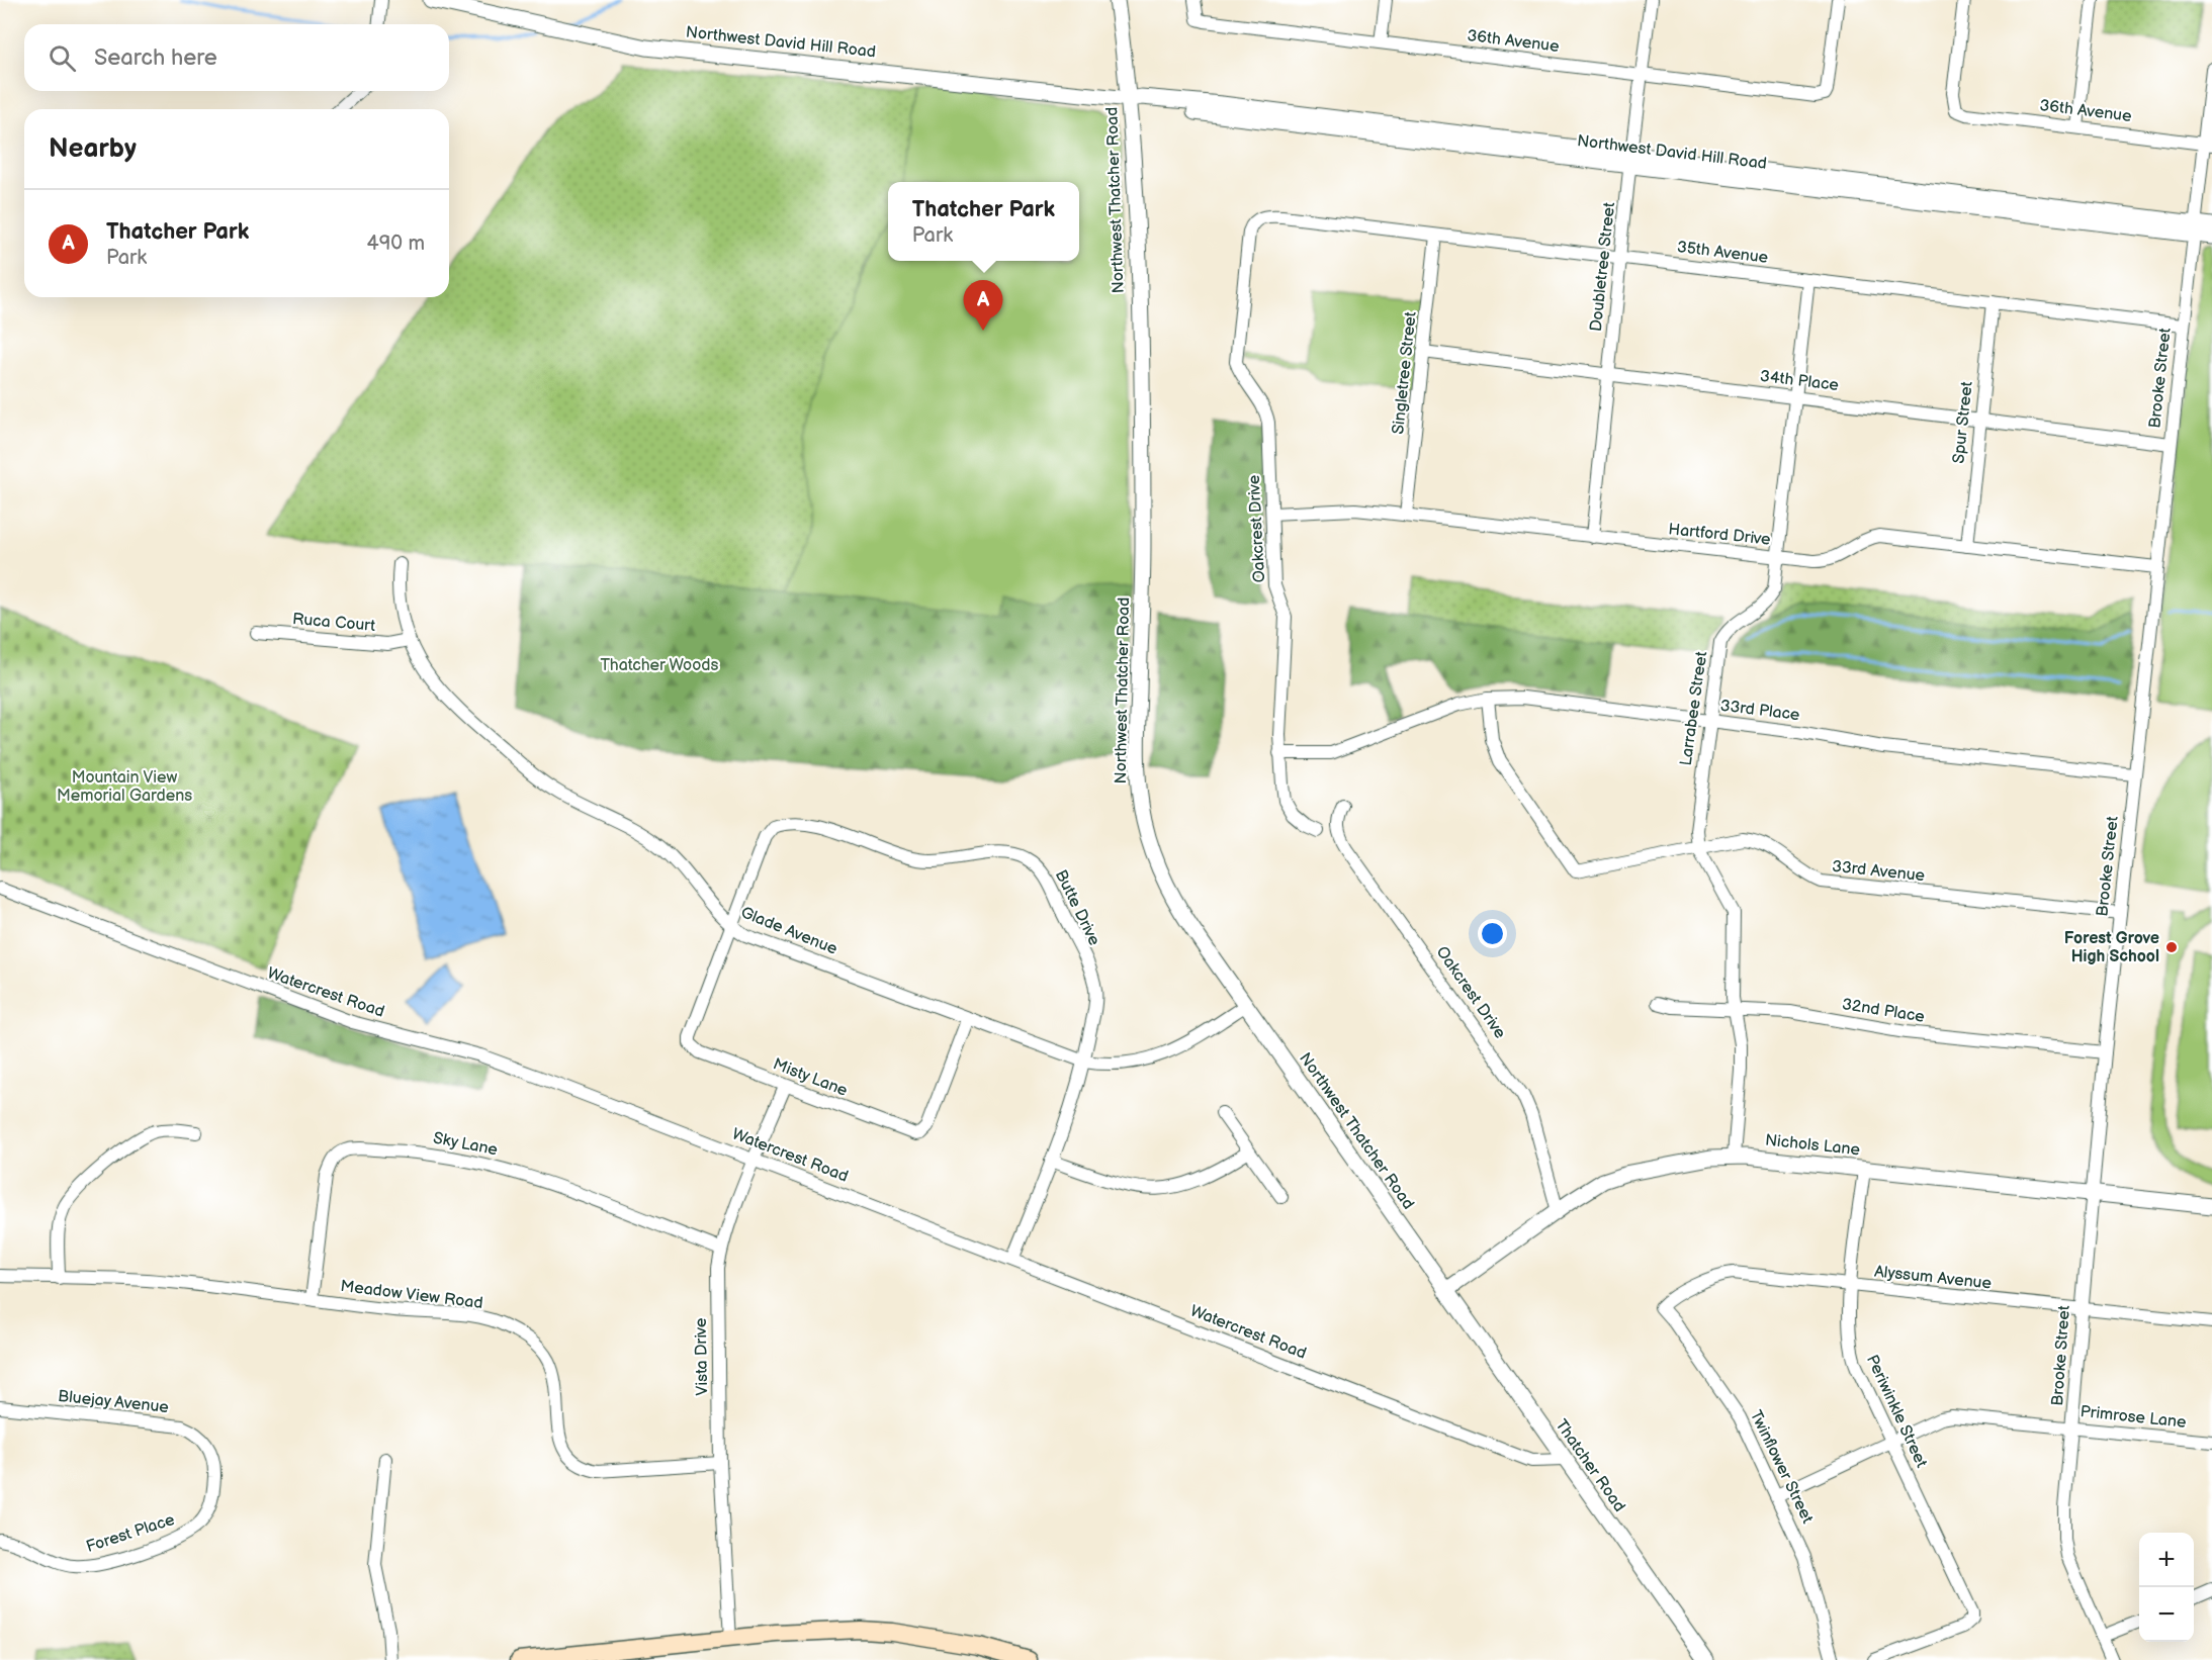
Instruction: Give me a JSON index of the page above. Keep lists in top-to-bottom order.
{
  "streets": {
    "street": [
      "36th Avenue",
      "Northwest David Hill Road",
      "Northwest Thatcher Road",
      "35th Avenue",
      "Doubletree Street",
      "Singletree Street",
      "Brooke Street",
      "34th Place",
      "Spur Street",
      "Oakcrest Drive",
      "Hartford Drive",
      "Ruca Court",
      "Larrabee Street",
      "33rd Place",
      "33rd Avenue",
      "Butte Drive",
      "Glade Avenue",
      "Watercrest Road",
      "32nd Place",
      "Misty Lane",
      "Sky Lane",
      "Nichols Lane",
      "Alyssum Avenue",
      "Meadow View Road",
      "Vista Drive",
      "Bluejay Avenue",
      "Periwinkle Street",
      "Primrose Lane",
      "Thatcher Road",
      "Twinflower Street",
      "Forest Place"
    ]
  },
  "crossings": [
    ["36th Avenue", "Doubletree Street"],
    ["36th Avenue", "Brooke Street"],
    ["Northwest David Hill Road", "Northwest Thatcher Road"],
    ["Northwest David Hill Road", "Doubletree Street"],
    ["Northwest David Hill Road", "Brooke Street"],
    ["Northwest Thatcher Road", "Glade Avenue"],
    ["Northwest Thatcher Road", "Nichols Lane"],
    ["Northwest Thatcher Road", "Thatcher Road"],
    ["35th Avenue", "Doubletree Street"],
    ["35th Avenue", "Singletree Street"],
    ["35th Avenue", "Brooke Street"],
    ["35th Avenue", "Spur Street"],
    ["35th Avenue", "Oakcrest Drive"],
    ["35th Avenue", "Larrabee Street"],
    ["Doubletree Street", "34th Place"],
    ["Doubletree Street", "Hartford Drive"],
    ["Singletree Street", "34th Place"],
    ["Singletree Street", "Hartford Drive"],
    ["Brooke Street", "34th Place"],
    ["Brooke Street", "Hartford Drive"],
    ["Brooke Street", "33rd Place"],
    ["Brooke Street", "33rd Avenue"],
    ["Brooke Street", "32nd Place"],
    ["Brooke Street", "Nichols Lane"],
    ["Brooke Street", "Alyssum Avenue"],
    ["Brooke Street", "Primrose Lane"],
    ["34th Place", "Spur Street"],
    ["34th Place", "Larrabee Street"],
    ["Spur Street", "Hartford Drive"],
    ["Oakcrest Drive", "Hartford Drive"],
    ["Oakcrest Drive", "33rd Place"],
    ["Oakcrest Drive", "Nichols Lane"],
    ["Hartford Drive", "Larrabee Street"],
    ["Ruca Court", "Glade Avenue"],
    ["Larrabee Street", "33rd Place"],
    ["Larrabee Street", "33rd Avenue"],
    ["Larrabee Street", "32nd Place"],
    ["Larrabee Street", "Nichols Lane"],
    ["33rd Place", "33rd Avenue"],
    ["Butte Drive", "Glade Avenue"],
    ["Butte Drive", "Watercrest Road"],
    ["Butte Drive", "Misty Lane"],
    ["Glade Avenue", "Misty Lane"],
    ["Watercrest Road", "Vista Drive"],
    ["Watercrest Road", "Thatcher Road"],
    ["Misty Lane", "Vista Drive"],
    ["Sky Lane", "Meadow View Road"],
    ["Sky Lane", "Vista Drive"],
    ["Nichols Lane", "Periwinkle Street"],
    ["Nichols Lane", "Thatcher Road"],
    ["Alyssum Avenue", "Periwinkle Street"],
    ["Alyssum Avenue", "Twinflower Street"],
    ["Meadow View Road", "Vista Drive"],
    ["Bluejay Avenue", "Forest Place"],
    ["Periwinkle Street", "Primrose Lane"],
    ["Primrose Lane", "Twinflower Street"]
  ],
  "parks": ["Thatcher Woods", "Mountain View Memorial Gardens"],
  "places": ["Forest Grove High School"],
  "page": {
    "search": "Search here",
    "heading": "Nearby",
    "popup": ["Thatcher Park", "Park"],
    "list": [
      {
        "mark": "A",
        "name": "Thatcher Park",
        "note": "Park",
        "value": "490 m"
      }
    ],
    "pins": "A",
    "map_buttons": ["+", "−"]
  }
}
